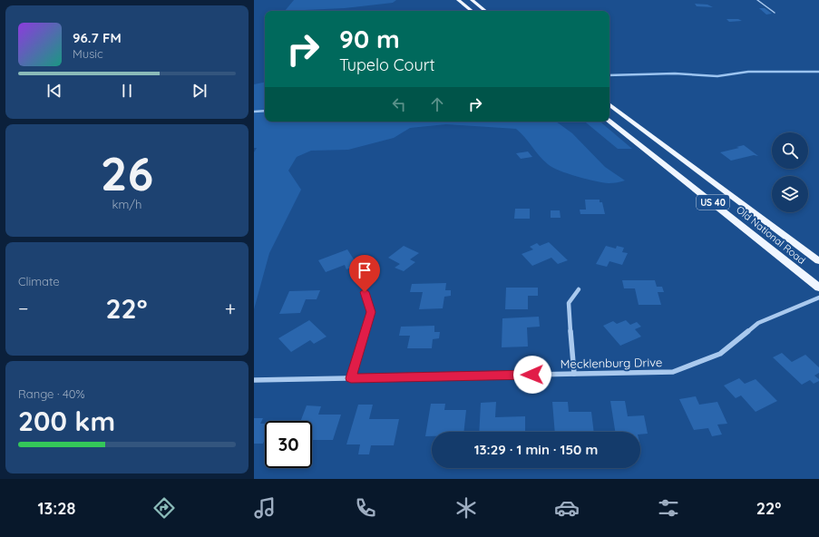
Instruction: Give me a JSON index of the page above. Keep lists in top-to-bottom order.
{
  "streets": {
    "main road": ["US 40", "Old National Road"],
    "street": ["Mecklenburg Drive"]
  },
  "page": {
    "turn": ["90 m", "Tupelo Court"],
    "song": ["96.7 FM", "Music"],
    "tile": [
      ["26", "km/h"],
      "Climate",
      ["Range · 40%", "200 km"]
    ],
    "heat": ["−", "22°", "+"],
    "limit": "30",
    "trip": "13:29 · 1 min · 150 m",
    "tabs": ["13:28", "22°"]
  }
}
